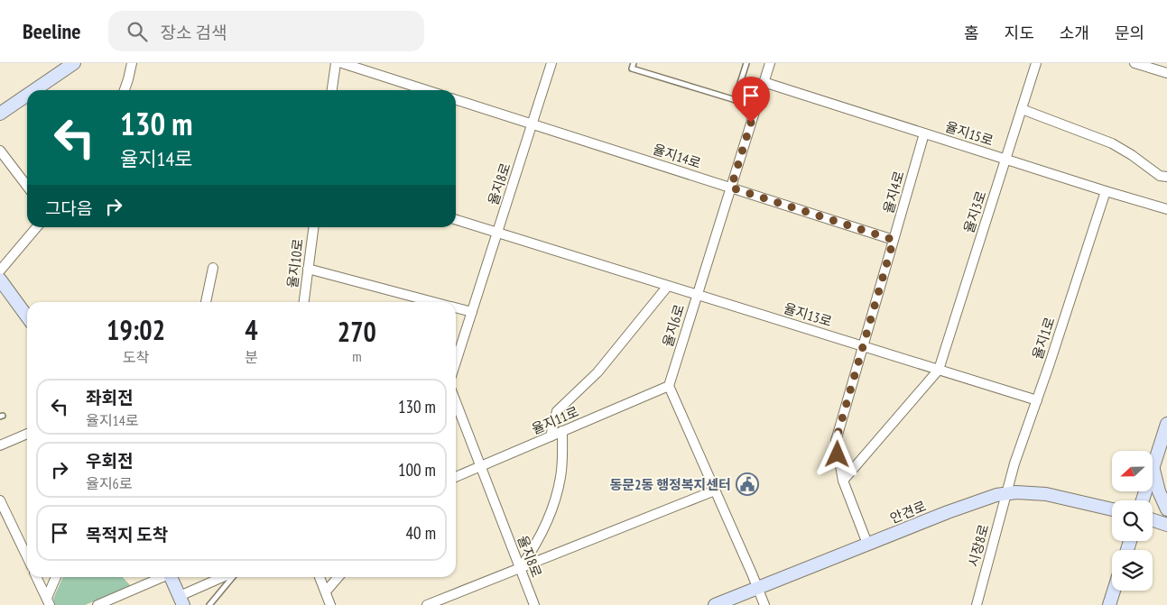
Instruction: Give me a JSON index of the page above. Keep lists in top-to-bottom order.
{
  "streets": {
    "street": [
      "율지15로",
      "율지14로",
      "율지8로",
      "율지4로",
      "율지3로",
      "율지10로",
      "율지13로",
      "율지6로",
      "율지1로",
      "율지11로",
      "안견로",
      "시장8로"
    ]
  },
  "crossings": [
    ["율지15로", "율지4로"],
    ["율지15로", "율지3로"],
    ["율지15로", "율지6로"],
    ["율지15로", "율지1로"],
    ["율지14로", "율지8로"],
    ["율지14로", "율지4로"],
    ["율지14로", "율지6로"],
    ["율지8로", "율지13로"],
    ["율지8로", "율지11로"],
    ["율지4로", "율지13로"],
    ["율지4로", "안견로"],
    ["율지3로", "율지13로"],
    ["율지13로", "율지6로"],
    ["율지13로", "율지1로"],
    ["율지6로", "율지11로"],
    ["율지1로", "안견로"],
    ["율지1로", "시장8로"],
    ["안견로", "시장8로"]
  ],
  "places": {
    "public building": ["동문2동 행정복지센터"]
  },
  "north": "left",
  "page": {
    "header": "Beeline",
    "search": "장소 검색",
    "nav": [
      "홈",
      "지도",
      "소개",
      "문의"
    ],
    "turn": ["130 m", "율지14로"],
    "then": "그다음",
    "eta": [
      "19:02",
      "도착",
      "4",
      "분",
      "270",
      "m"
    ],
    "list": [
      {
        "name": "좌회전",
        "note": "율지14로",
        "value": "130 m"
      },
      {
        "name": "우회전",
        "note": "율지6로",
        "value": "100 m"
      },
      {
        "name": "목적지 도착",
        "value": "40 m"
      }
    ]
  }
}
